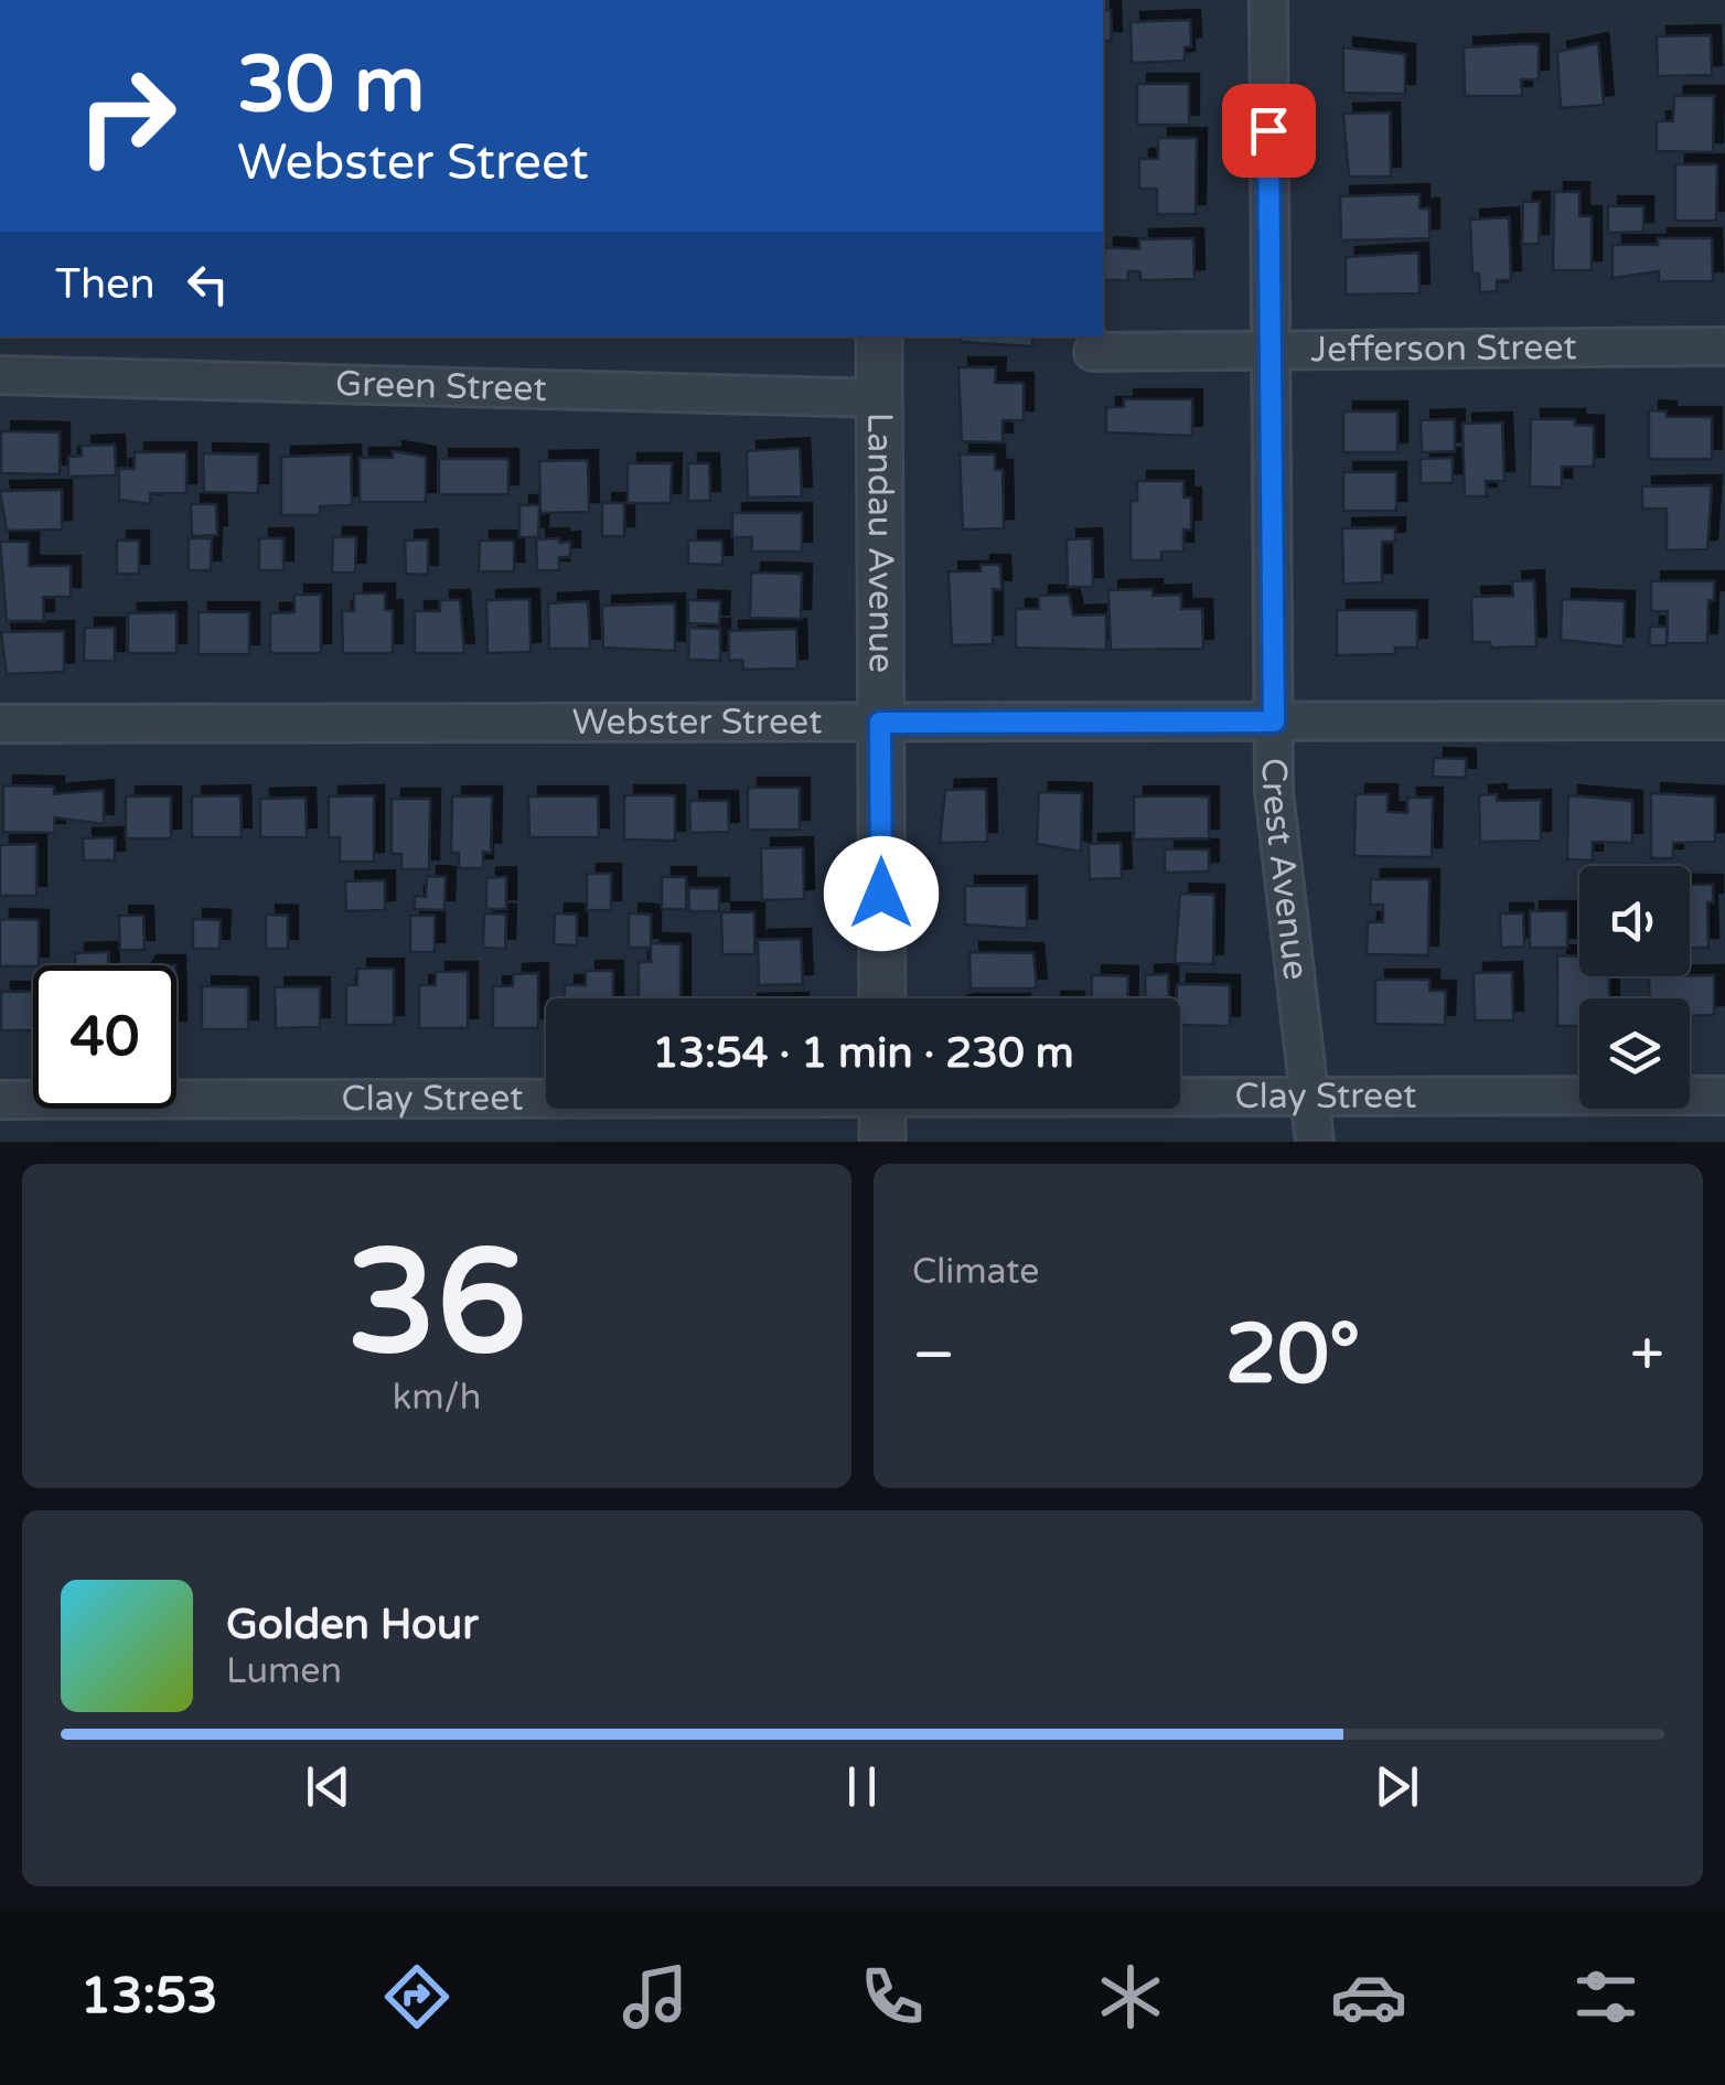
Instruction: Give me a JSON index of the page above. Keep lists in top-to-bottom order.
{
  "streets": {
    "street": [
      "Jefferson Street",
      "Green Street",
      "Landau Avenue",
      "Webster Street",
      "Crest Avenue",
      "Clay Street"
    ]
  },
  "crossings": [
    ["Jefferson Street", "Crest Avenue"],
    ["Green Street", "Landau Avenue"],
    ["Landau Avenue", "Webster Street"],
    ["Webster Street", "Crest Avenue"],
    ["Crest Avenue", "Clay Street"]
  ],
  "page": {
    "turn": ["30 m", "Webster Street"],
    "then": "Then",
    "limit": "40",
    "trip": "13:54 · 1 min · 230 m",
    "tile": [
      ["36", "km/h"],
      "Climate"
    ],
    "heat": ["−", "20°", "+"],
    "song": ["Golden Hour", "Lumen"],
    "tabs": "13:53"
  }
}
